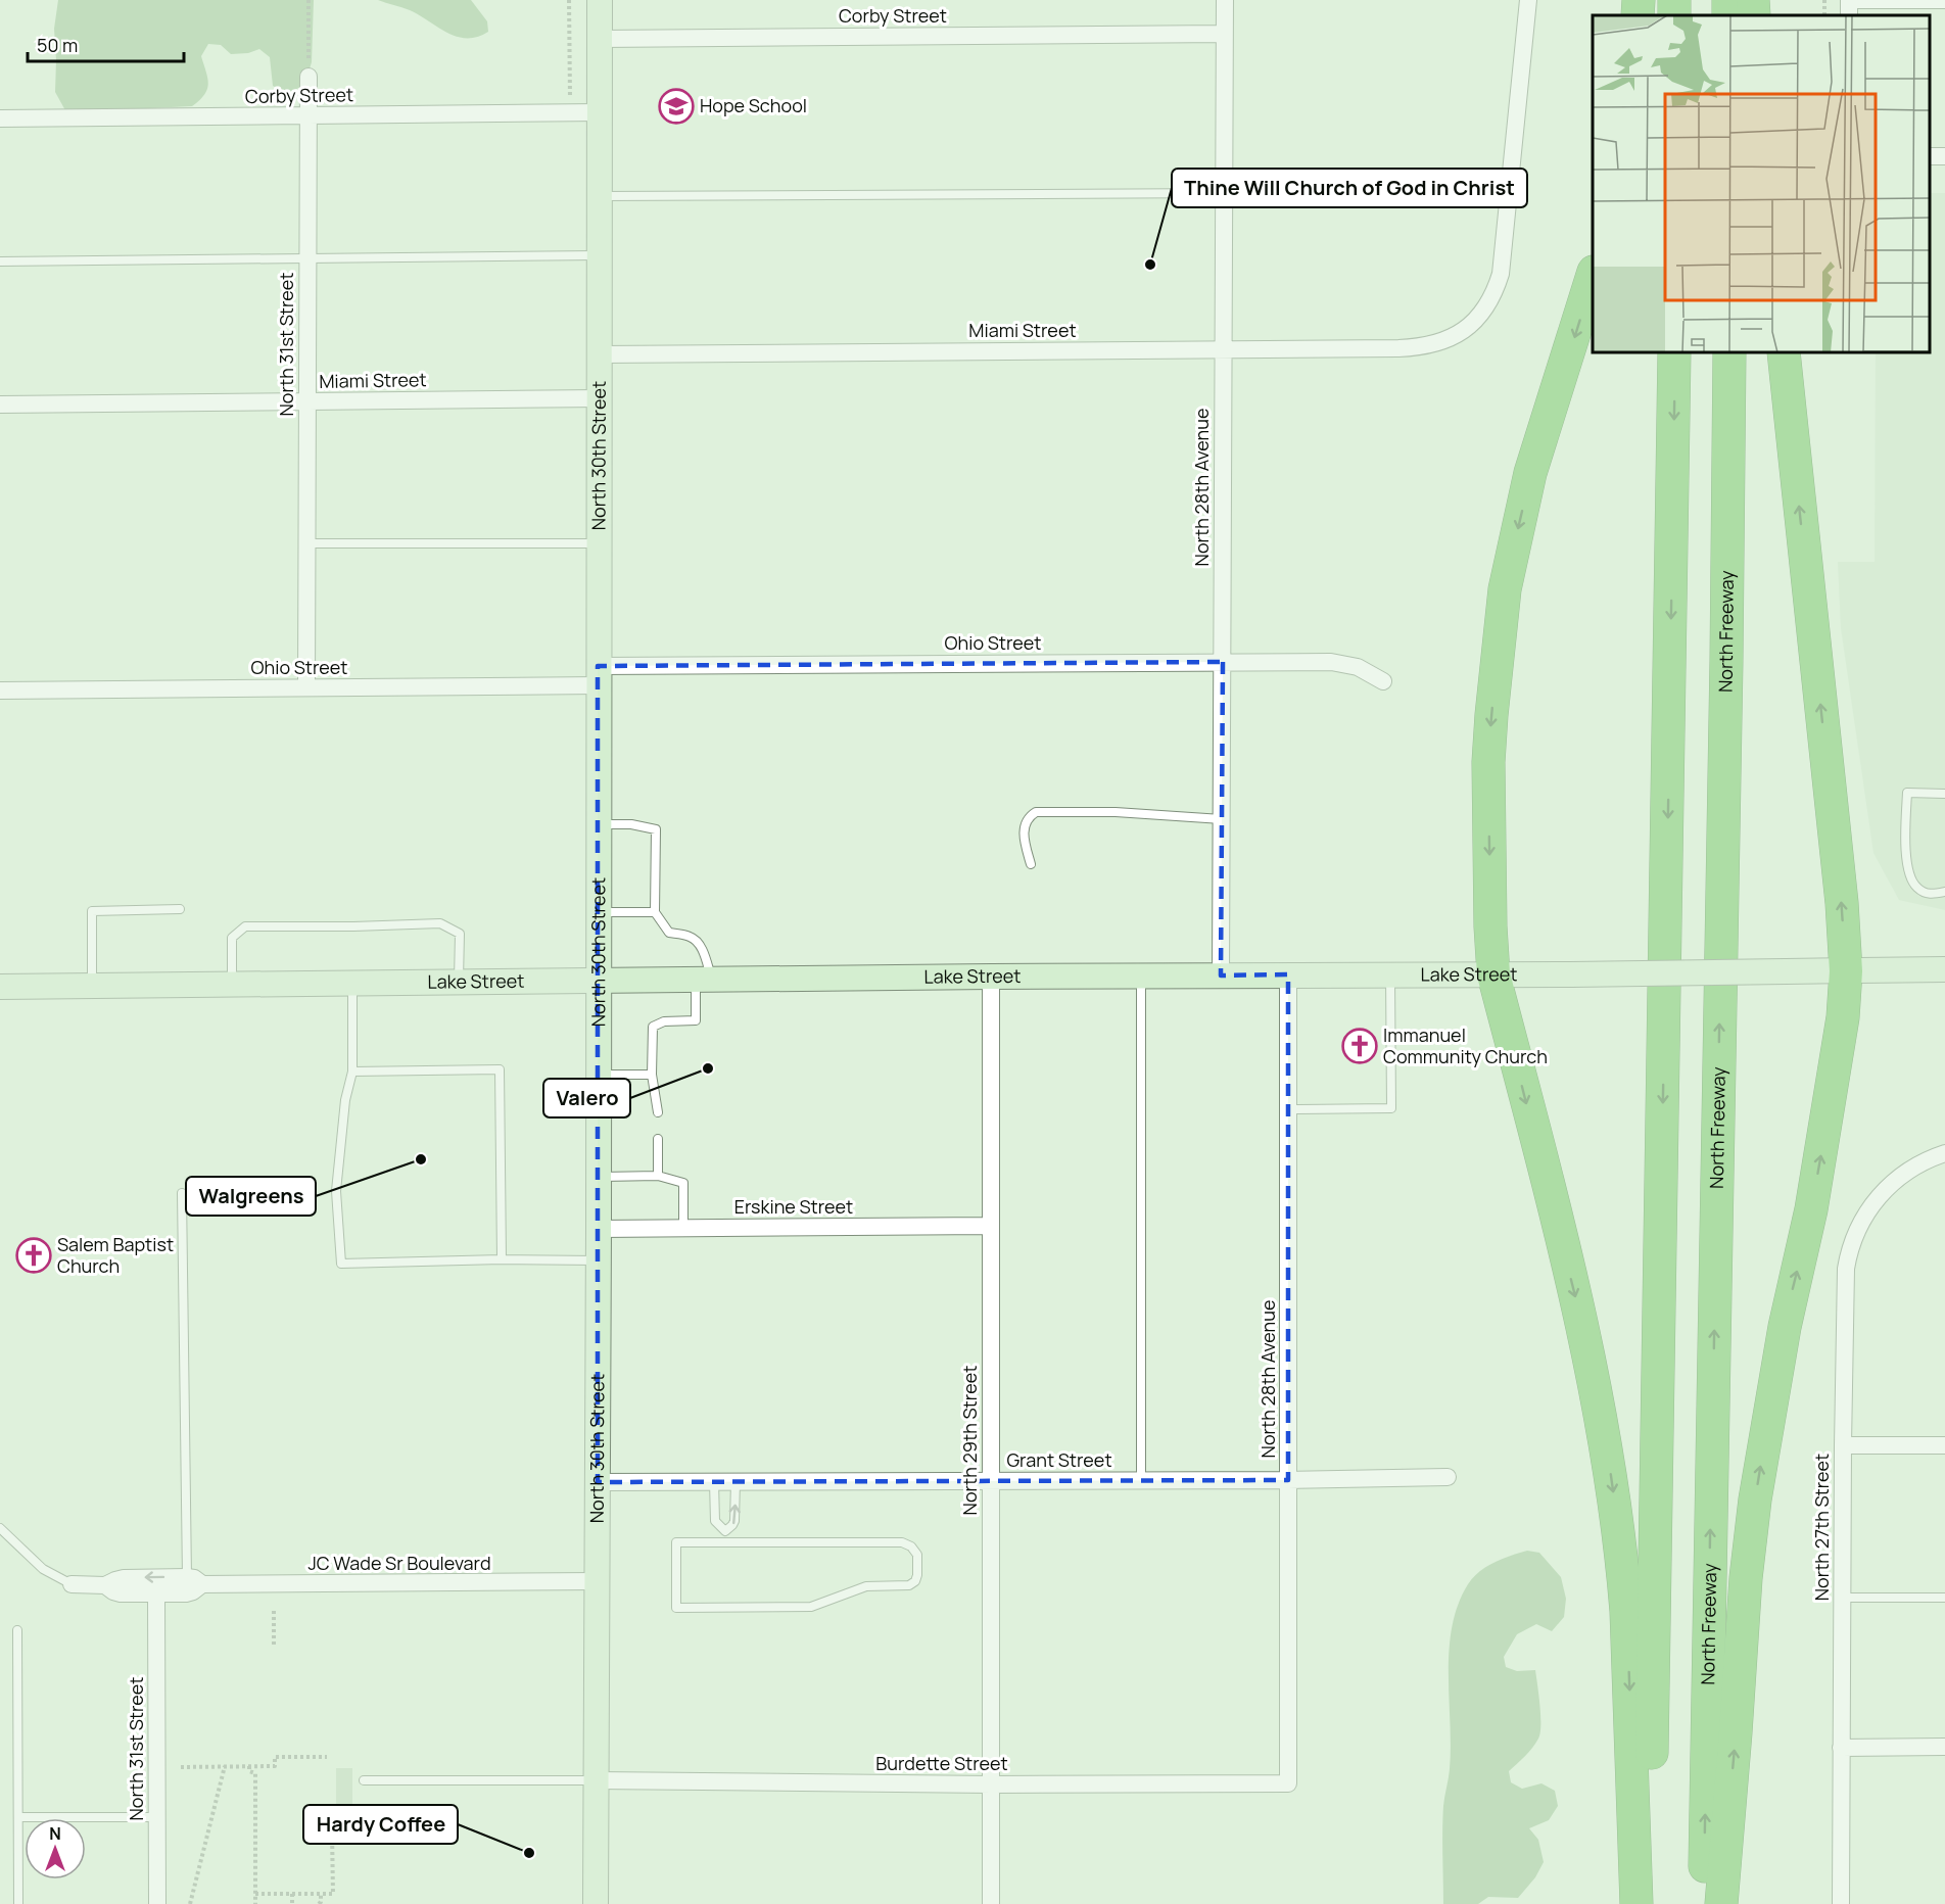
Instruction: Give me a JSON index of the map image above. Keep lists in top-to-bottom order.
{
  "streets": {
    "highway": ["North Freeway"],
    "main road": ["North 30th Street", "Lake Street"],
    "street": [
      "Corby Street",
      "Miami Street",
      "North 31st Street",
      "North 28th Avenue",
      "Ohio Street",
      "Erskine Street",
      "North 29th Street",
      "Grant Street",
      "North 27th Street",
      "JC Wade Sr Boulevard",
      "Burdette Street"
    ]
  },
  "crossings": [
    ["Corby Street", "North 31st Street"],
    ["Corby Street", "North 30th Street"],
    ["Corby Street", "North 28th Avenue"],
    ["Miami Street", "North 31st Street"],
    ["Miami Street", "North 30th Street"],
    ["Miami Street", "North 28th Avenue"],
    ["North 31st Street", "Ohio Street"],
    ["North 31st Street", "JC Wade Sr Boulevard"],
    ["North 30th Street", "Ohio Street"],
    ["North 30th Street", "Lake Street"],
    ["North 30th Street", "Erskine Street"],
    ["North 30th Street", "Grant Street"],
    ["North 30th Street", "JC Wade Sr Boulevard"],
    ["North 30th Street", "Burdette Street"],
    ["North 28th Avenue", "Ohio Street"],
    ["North 28th Avenue", "Lake Street"],
    ["North 28th Avenue", "Grant Street"],
    ["North 28th Avenue", "Burdette Street"],
    ["Lake Street", "North 29th Street"],
    ["Erskine Street", "North 29th Street"],
    ["North 29th Street", "Grant Street"],
    ["North 29th Street", "Burdette Street"]
  ],
  "places": {
    "school or university": ["Hope School"],
    "other": [
      "Thine Will Church of God in Christ",
      "Valero",
      "Walgreens",
      "Hardy Coffee"
    ],
    "church": ["Immanuel Community Church", "Salem Baptist Church"]
  },
  "scale_bar": "50 m",
  "north": "top"
}
